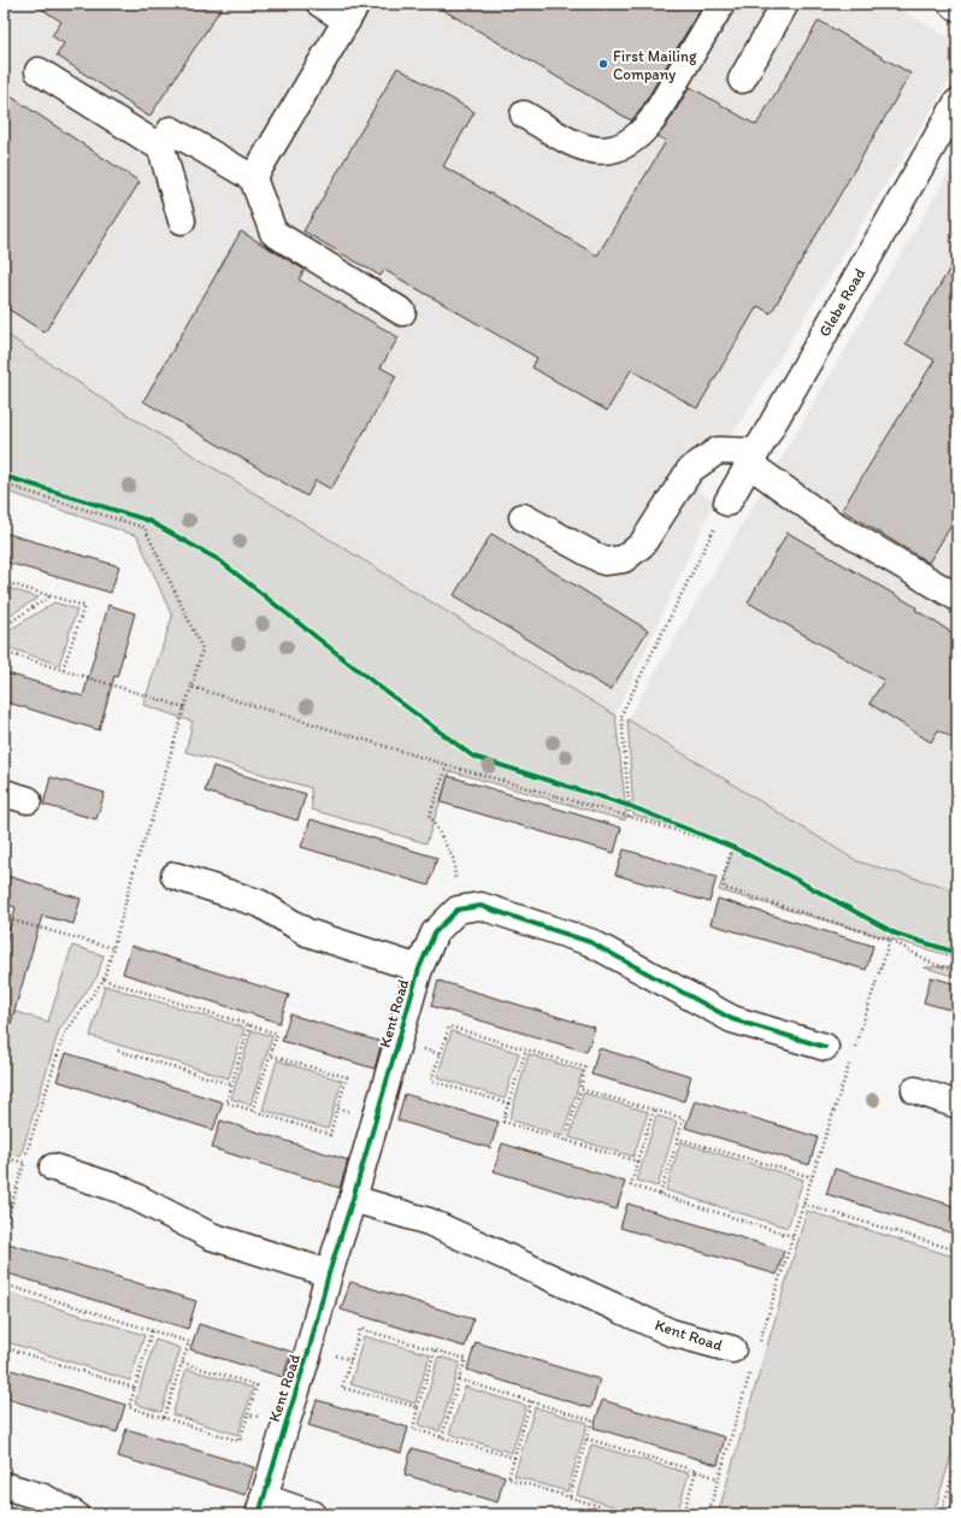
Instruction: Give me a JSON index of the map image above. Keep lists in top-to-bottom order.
{
  "streets": {
    "street": ["Glebe Road", "Kent Road"]
  },
  "places": ["First Mailing Company"]
}
